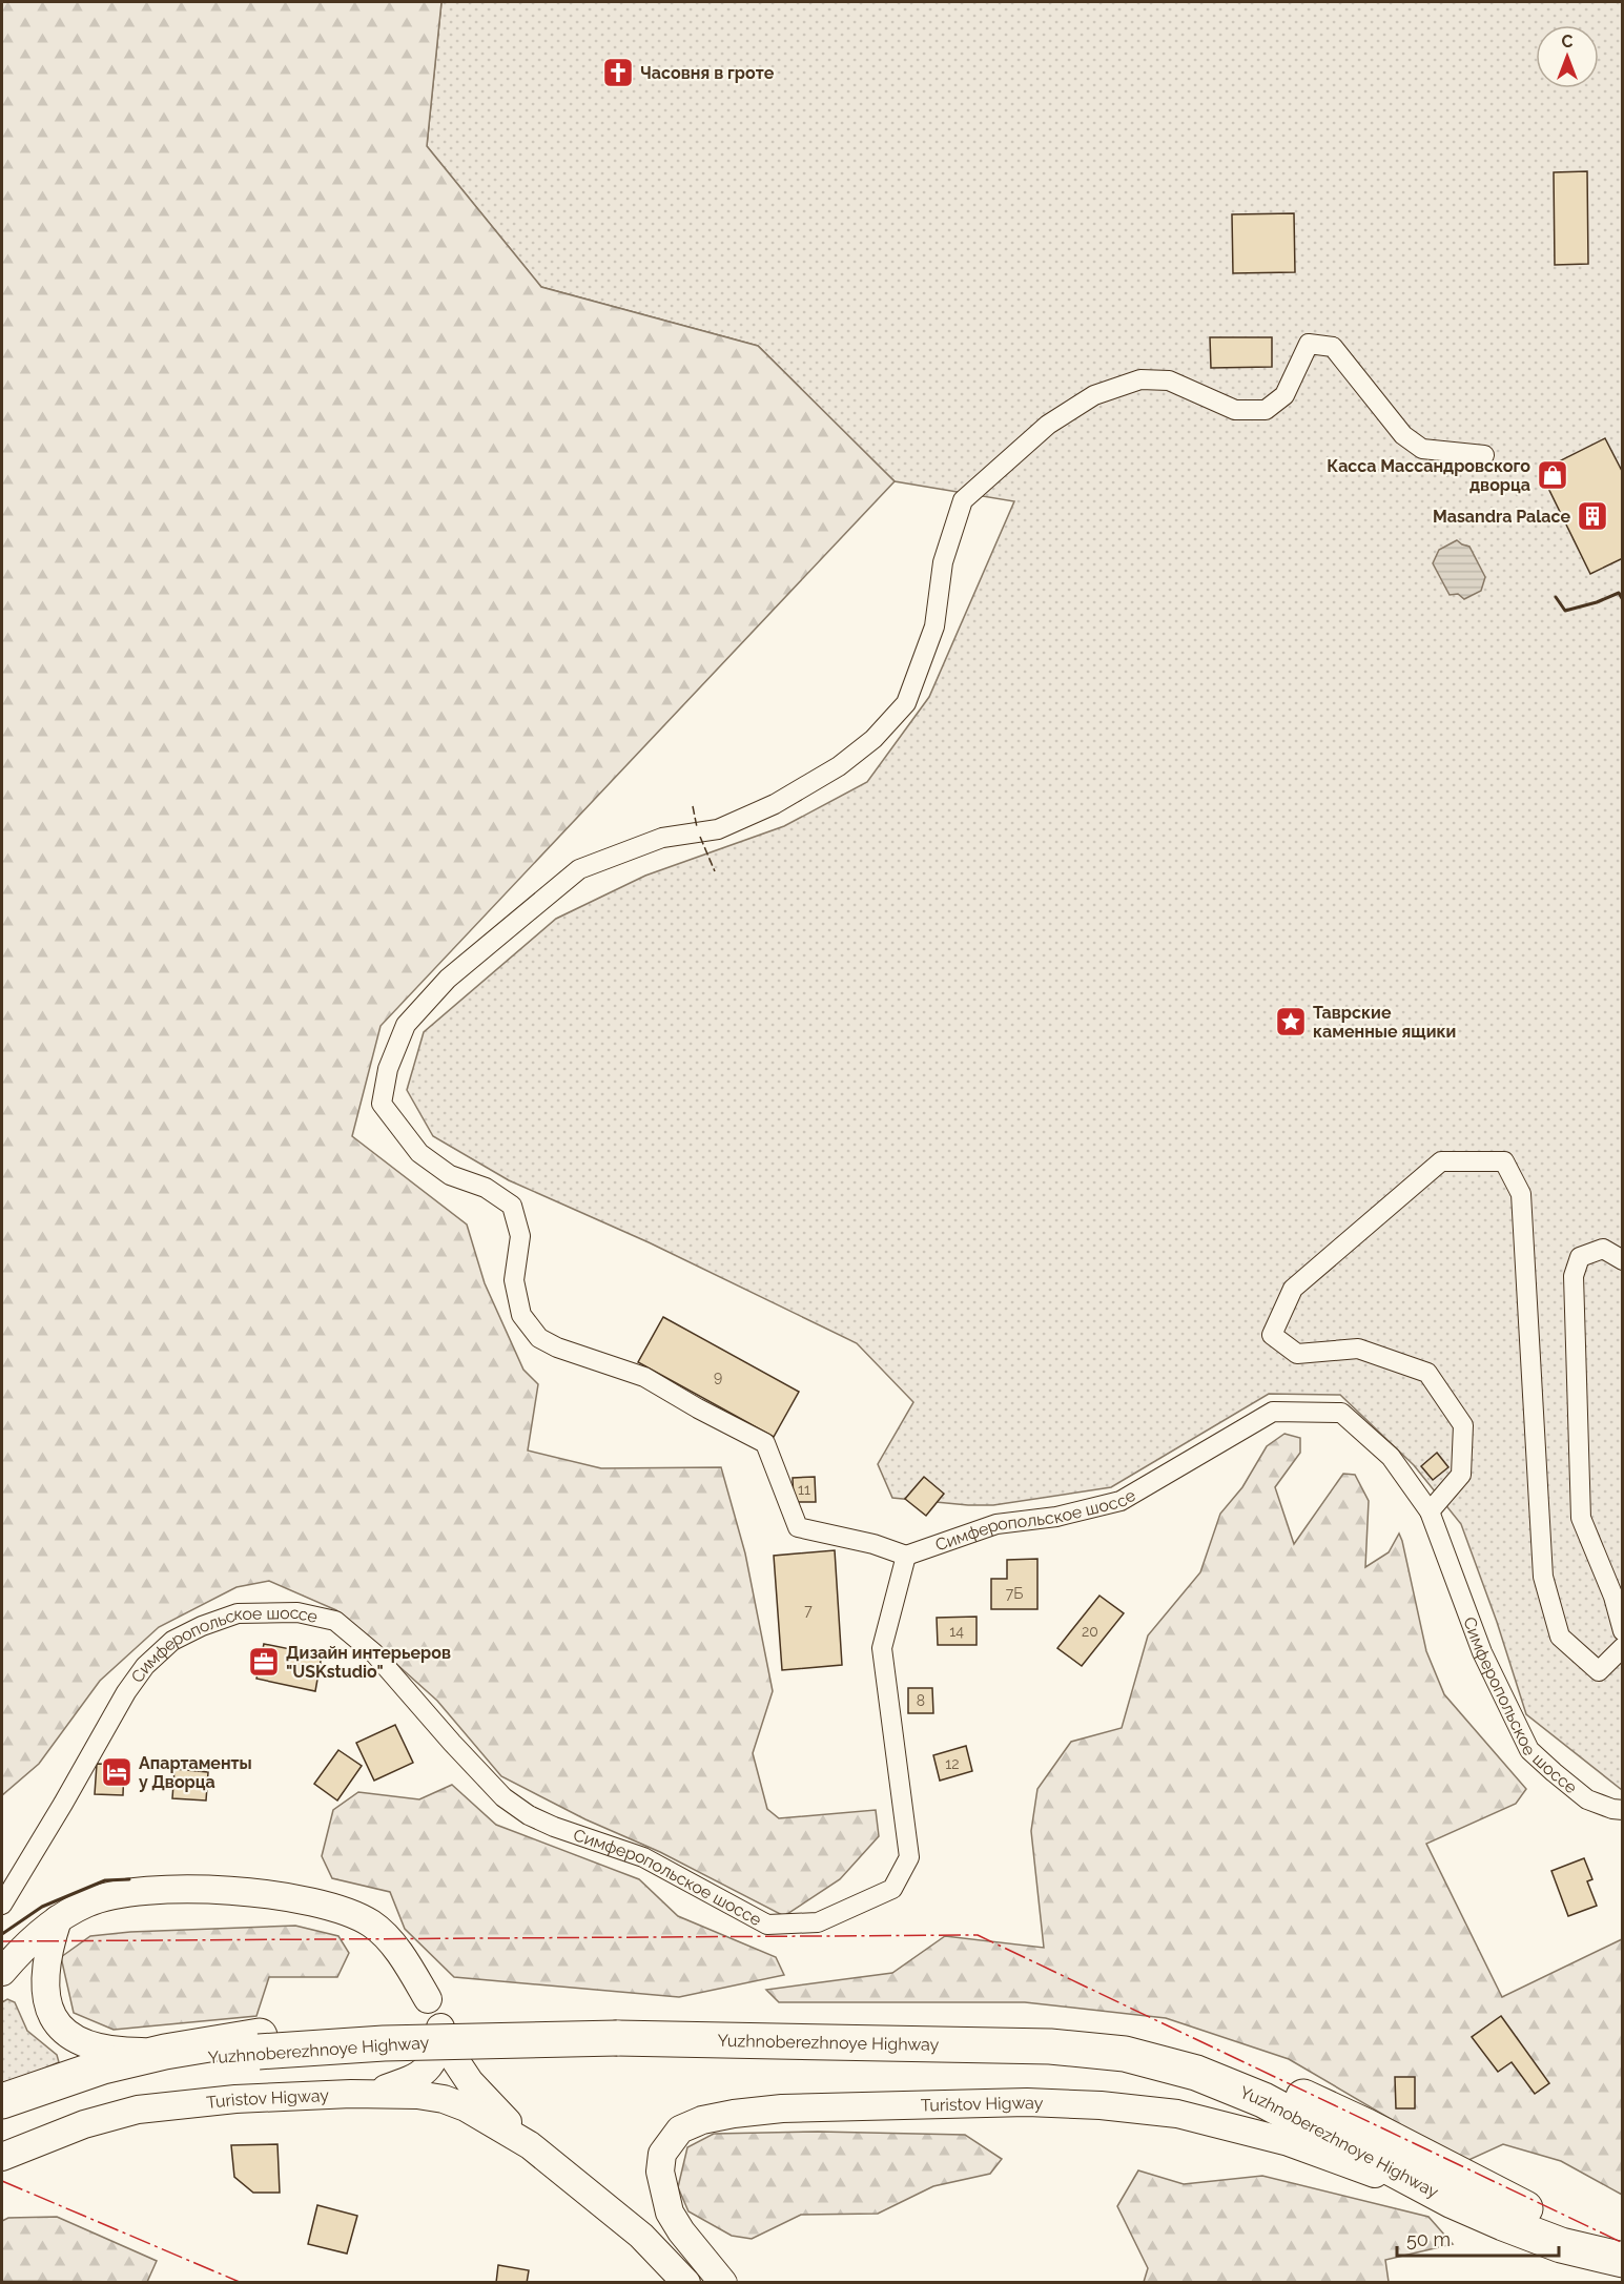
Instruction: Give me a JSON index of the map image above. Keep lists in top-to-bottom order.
{
  "streets": {
    "highway": ["Yuzhnoberezhnoye Highway"],
    "main road": ["Turistov Higway"],
    "street": ["Симферопольское шоссе"]
  },
  "crossings": [
    ["Yuzhnoberezhnoye Highway", "Turistov Higway"]
  ],
  "places": {
    "church": ["Часовня в гроте"],
    "shop": ["Касса Массандровского дворца"],
    "building": ["Masandra Palace"],
    "place": ["Таврские каменные ящики"],
    "office": ["Дизайн интерьеров \"USKstudio\""],
    "hotel": ["Апартаменты у Дворца"]
  },
  "house_numbers": [
    "9",
    "11",
    "7Б",
    "7",
    "14",
    "20",
    "8",
    "12"
  ],
  "scale_bar": "50 m",
  "north": "top"
}
